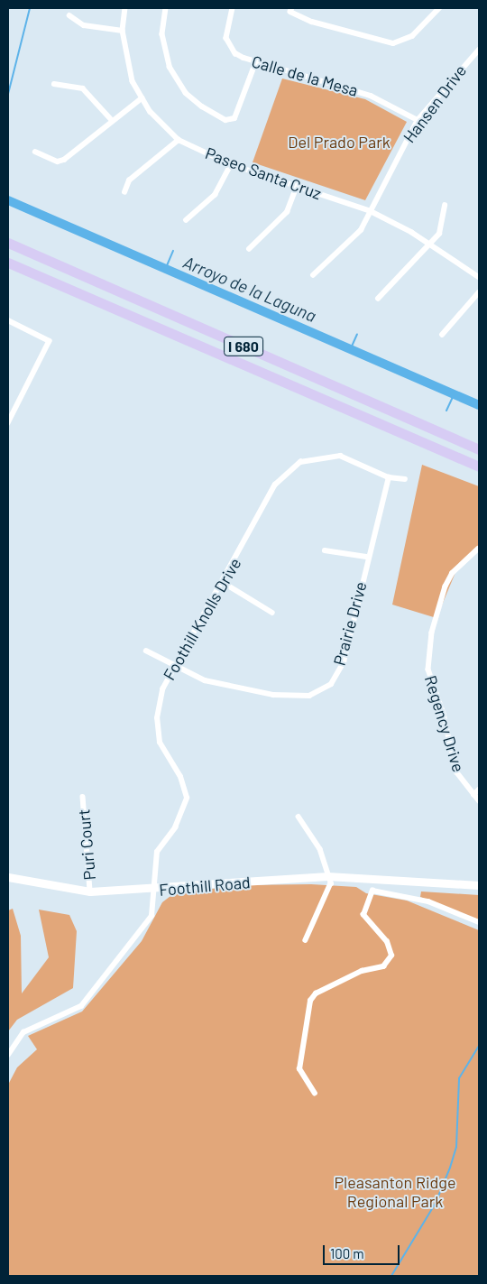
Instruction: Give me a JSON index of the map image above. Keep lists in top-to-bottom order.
{
  "streets": {
    "highway": ["I 680"],
    "main road": ["Foothill Road"],
    "street": [
      "Calle de la Mesa",
      "Hansen Drive",
      "Paseo Santa Cruz",
      "Foothill Knolls Drive",
      "Prairie Drive",
      "Regency Drive",
      "Puri Court"
    ]
  },
  "crossings": [
    ["Calle de la Mesa", "Hansen Drive"],
    ["Hansen Drive", "Paseo Santa Cruz"],
    ["Foothill Knolls Drive", "Prairie Drive"],
    ["Foothill Knolls Drive", "Foothill Road"],
    ["Puri Court", "Foothill Road"]
  ],
  "water": ["Arroyo de la Laguna"],
  "parks": ["Del Prado Park", "Pleasanton Ridge Regional Park"],
  "scale_bar": "100 m"
}
